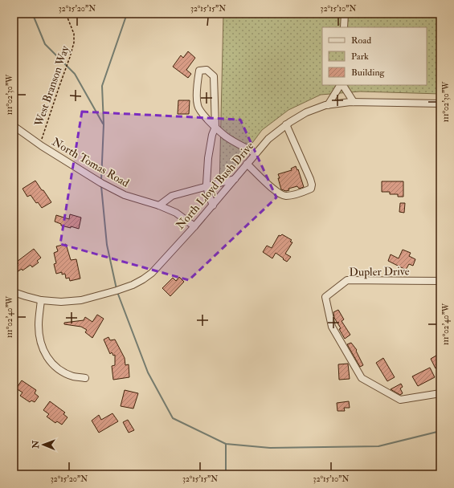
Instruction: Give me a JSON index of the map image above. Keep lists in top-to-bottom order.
{
  "streets": {
    "street": ["North Tomas Road", "North Lloyd Bush Drive", "Dupler Drive"],
    "path": ["West Branson Way"]
  },
  "crossings": [
    ["West Branson Way", "North Tomas Road"],
    ["North Tomas Road", "North Lloyd Bush Drive"]
  ],
  "legend": ["Road", "Park", "Building"],
  "north": "left",
  "coordinates": [
    "32°15'20\"N",
    "32°15'15\"N",
    "32°15'10\"N",
    "111°02'30\"W",
    "111°02'40\"W"
  ]
}
